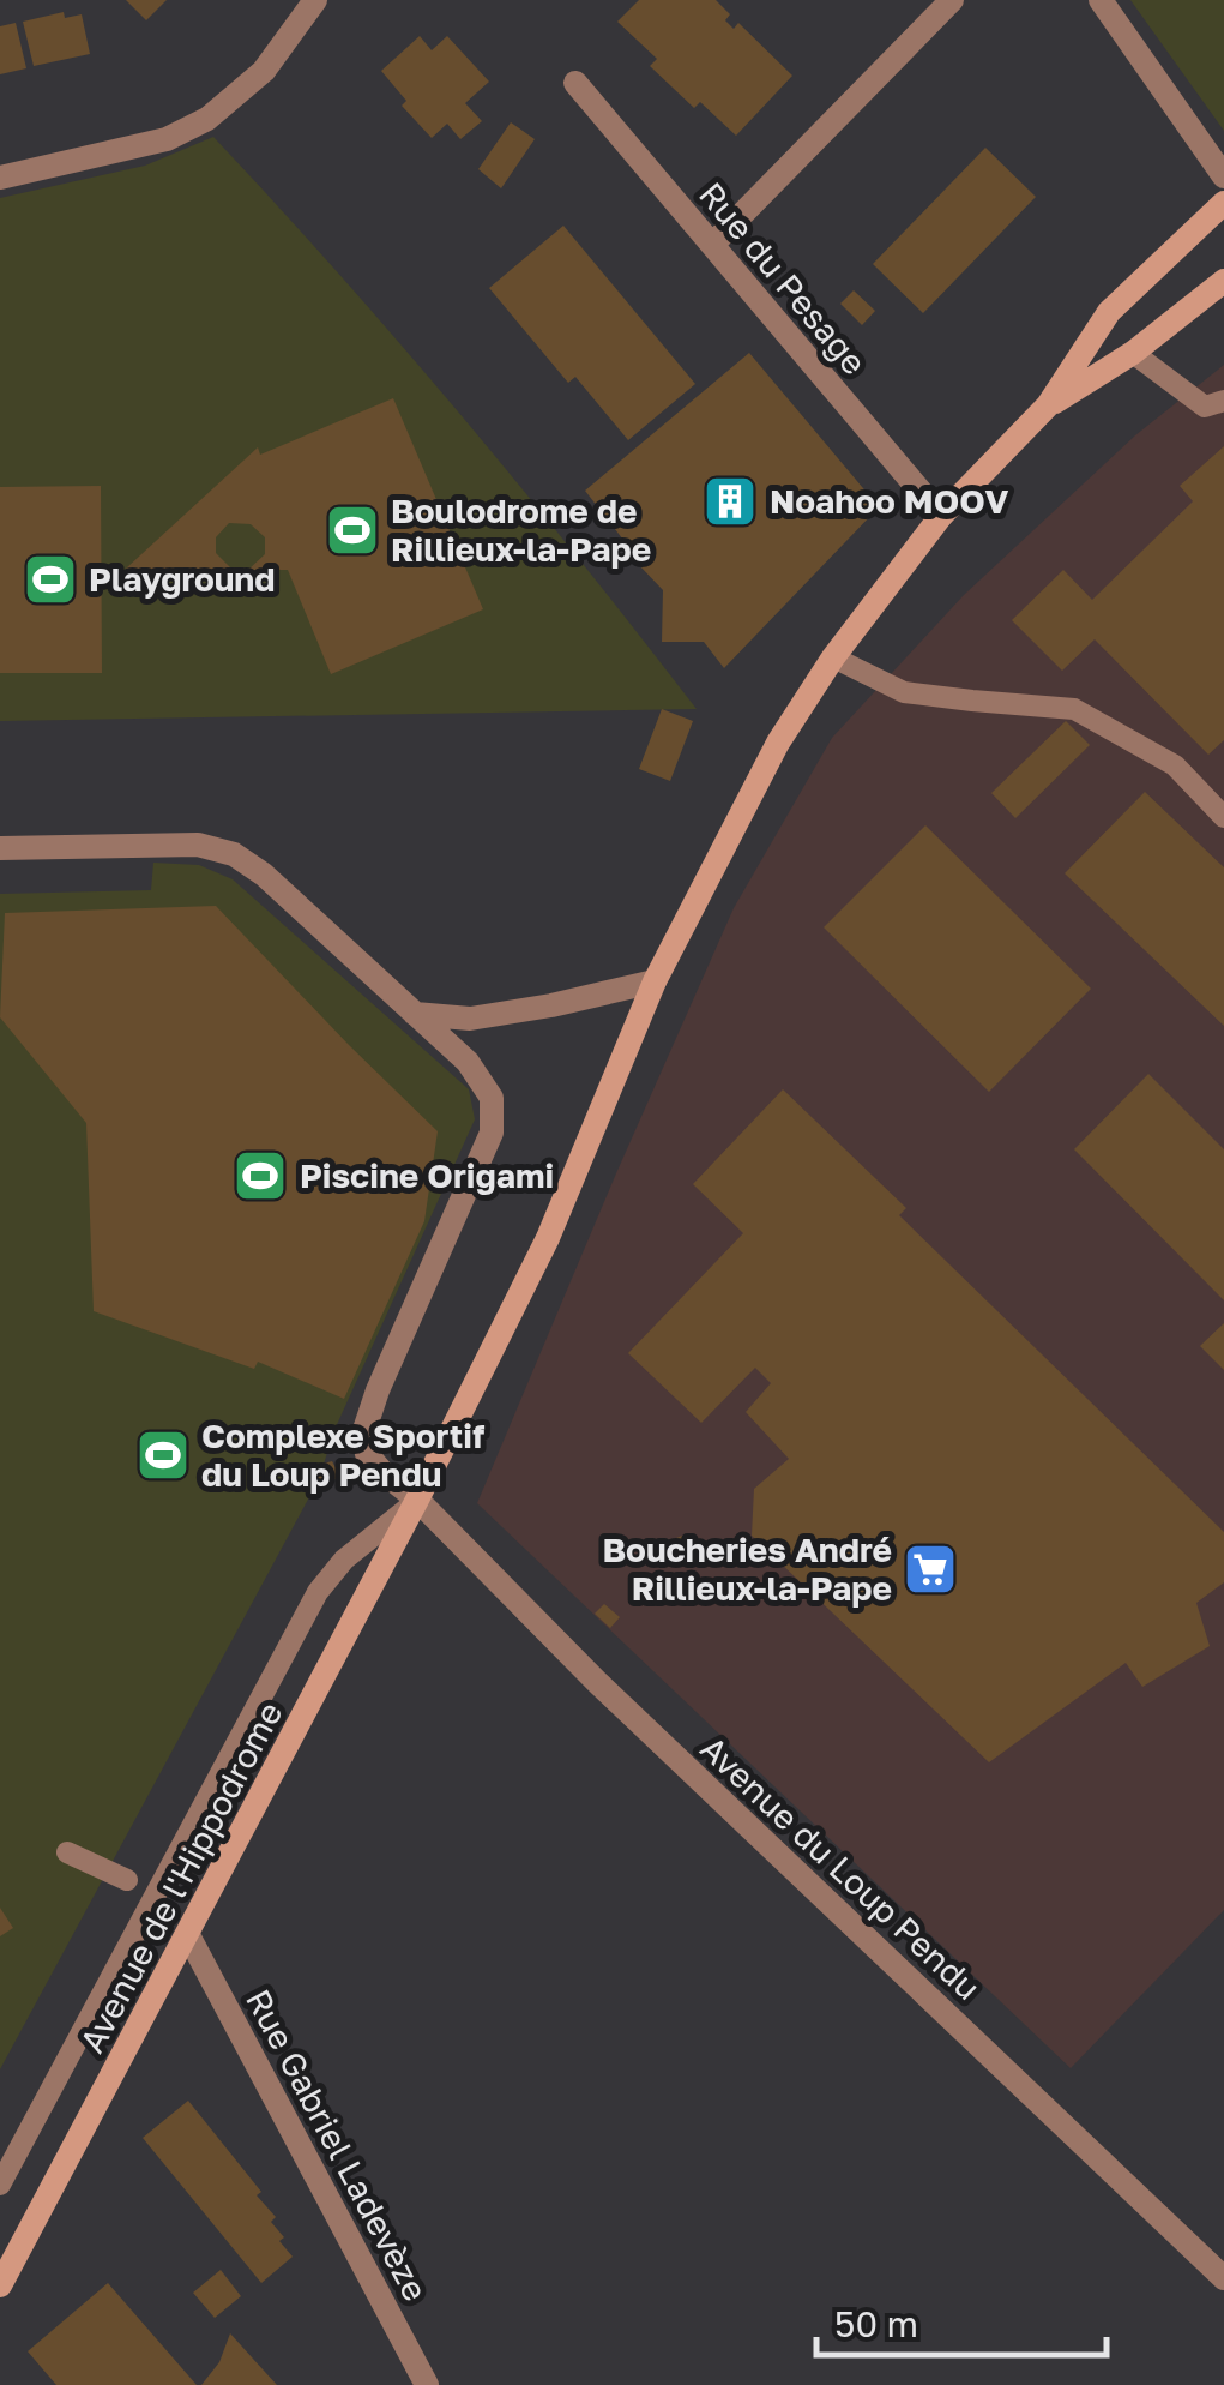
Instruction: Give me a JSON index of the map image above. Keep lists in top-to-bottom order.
{
  "streets": {
    "main road": ["Avenue de l'Hippodrome"],
    "street": ["Rue du Pesage", "Avenue du Loup Pendu", "Rue Gabriel Ladevèze"]
  },
  "crossings": [
    ["Rue du Pesage", "Avenue de l'Hippodrome"],
    ["Avenue du Loup Pendu", "Avenue de l'Hippodrome"],
    ["Avenue de l'Hippodrome", "Rue Gabriel Ladevèze"]
  ],
  "places": {
    "building": ["Noahoo MOOV"],
    "sports": [
      "Boulodrome de Rillieux-la-Pape",
      "Playground",
      "Piscine Origami",
      "Complexe Sportif du Loup Pendu"
    ],
    "supermarket": ["Boucheries André Rillieux-la-Pape"]
  },
  "scale_bar": "50 m"
}
